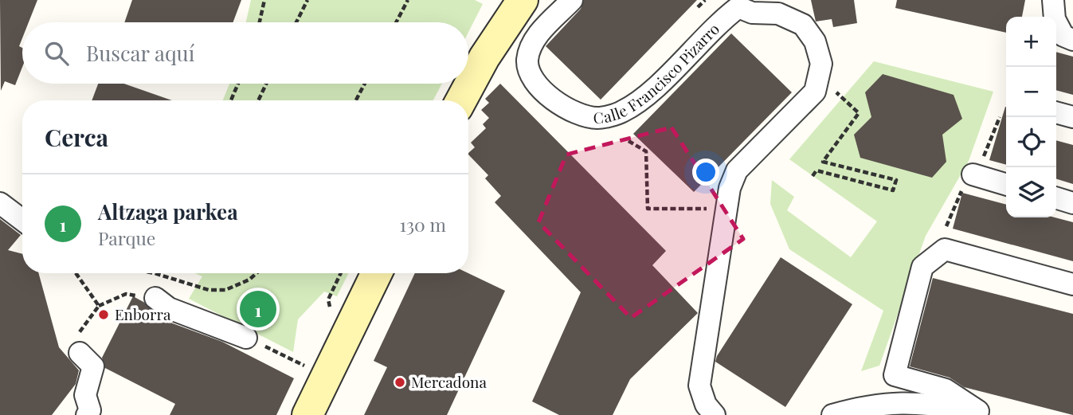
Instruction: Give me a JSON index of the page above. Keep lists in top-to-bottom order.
{
  "streets": {
    "street": ["Calle Francisco Pizarro"]
  },
  "places": ["Enborra", "Mercadona"],
  "page": {
    "map_buttons": ["+", "−"],
    "search": "Buscar aquí",
    "heading": "Cerca",
    "list": [
      {
        "mark": "1",
        "name": "Altzaga parkea",
        "note": "Parque",
        "value": "130 m"
      }
    ],
    "pins": "1"
  }
}
